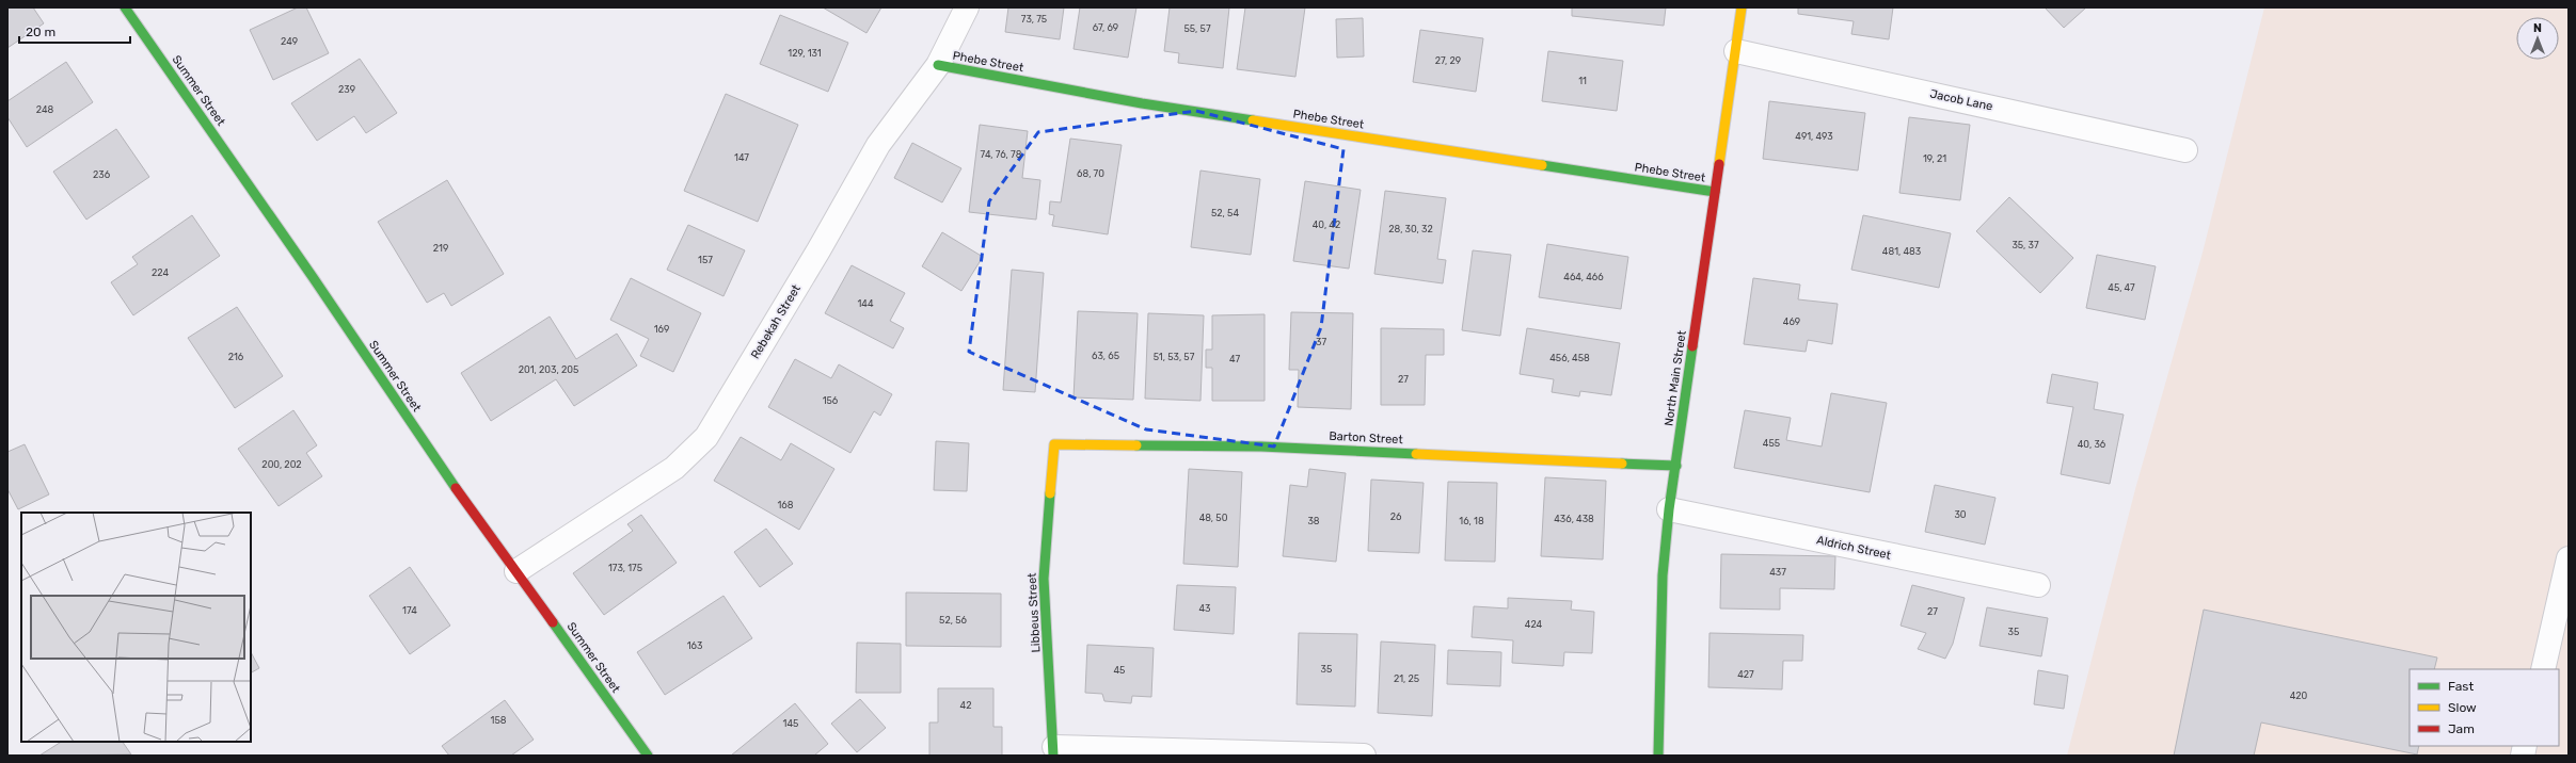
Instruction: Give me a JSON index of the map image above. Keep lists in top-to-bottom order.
{
  "streets": {
    "street": [
      "Phebe Street",
      "Summer Street",
      "Jacob Lane",
      "Rebekah Street",
      "North Main Street",
      "Barton Street",
      "Aldrich Street",
      "Libbeus Street"
    ]
  },
  "crossings": [
    ["Phebe Street", "Rebekah Street"],
    ["Phebe Street", "North Main Street"],
    ["Summer Street", "Rebekah Street"],
    ["Jacob Lane", "North Main Street"],
    ["North Main Street", "Barton Street"],
    ["North Main Street", "Aldrich Street"],
    ["Barton Street", "Libbeus Street"]
  ],
  "house_numbers": [
    "73, 75",
    "67, 69",
    "55, 57",
    "249",
    "129, 131",
    "27, 29",
    "11",
    "239",
    "248",
    "491, 493",
    "74, 76, 78",
    "147",
    "19, 21",
    "68, 70",
    "236",
    "52, 54",
    "40, 42",
    "28, 30, 32",
    "35, 37",
    "219",
    "481, 483",
    "157",
    "224",
    "464, 466",
    "45, 47",
    "144",
    "469",
    "169",
    "37",
    "63, 65",
    "216",
    "51, 53, 57",
    "456, 458",
    "47",
    "201, 203, 205",
    "27",
    "156",
    "455",
    "40, 36",
    "200, 202",
    "168",
    "30",
    "26",
    "48, 50",
    "436, 438",
    "38",
    "16, 18",
    "173, 175",
    "437",
    "43",
    "174",
    "27",
    "52, 56",
    "424",
    "35",
    "163",
    "35",
    "45",
    "427",
    "21, 25",
    "420",
    "42",
    "158",
    "145"
  ],
  "legend": ["Fast", "Slow", "Jam"],
  "scale_bar": "20 m",
  "north": "top"
}
